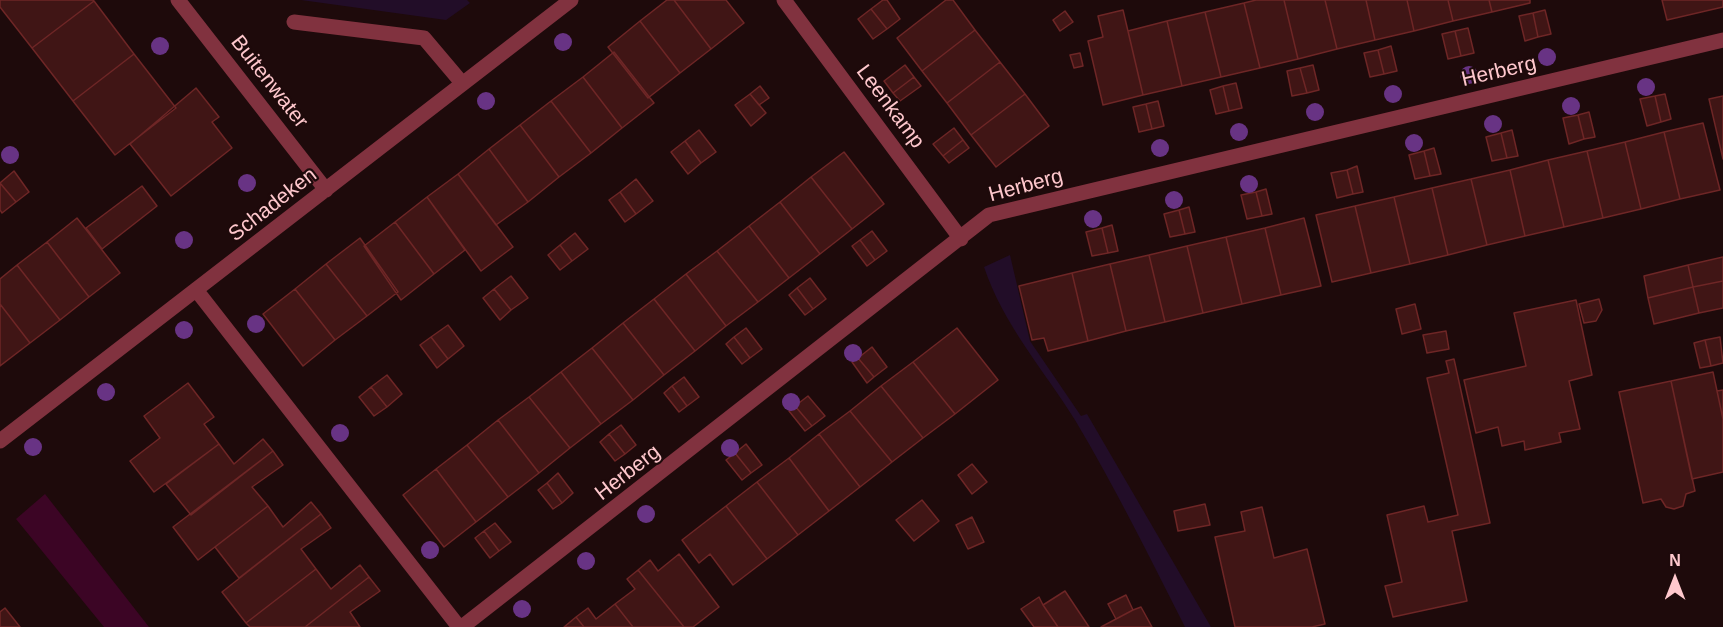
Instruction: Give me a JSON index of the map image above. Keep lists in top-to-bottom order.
{
  "streets": {
    "street": [
      "Herberg",
      "Buitenwater",
      "Leenkamp",
      "Schadeken"
    ]
  },
  "crossings": [
    ["Herberg", "Leenkamp"],
    ["Herberg", "Schadeken"],
    ["Buitenwater", "Schadeken"]
  ],
  "north": "top"
}
